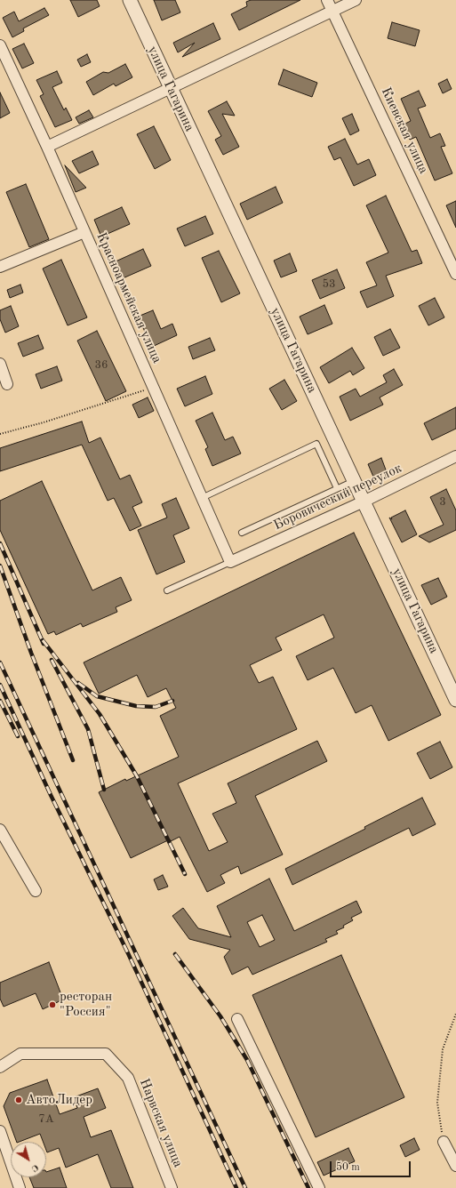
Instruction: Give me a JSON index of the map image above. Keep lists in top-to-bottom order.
{
  "streets": {
    "street": [
      "улица Гагарина",
      "Киевская улица",
      "Красноармейская улица",
      "Боровический переулок",
      "Нарвская улица"
    ]
  },
  "crossings": [
    ["улица Гагарина", "Боровический переулок"],
    ["Красноармейская улица", "Боровический переулок"]
  ],
  "places": ["ресторан \"Россия\"", "АвтоЛидер"],
  "house_numbers": [
    "53",
    "36",
    "3",
    "7А"
  ],
  "scale_bar": "50 m",
  "north": "bottom right"
}
